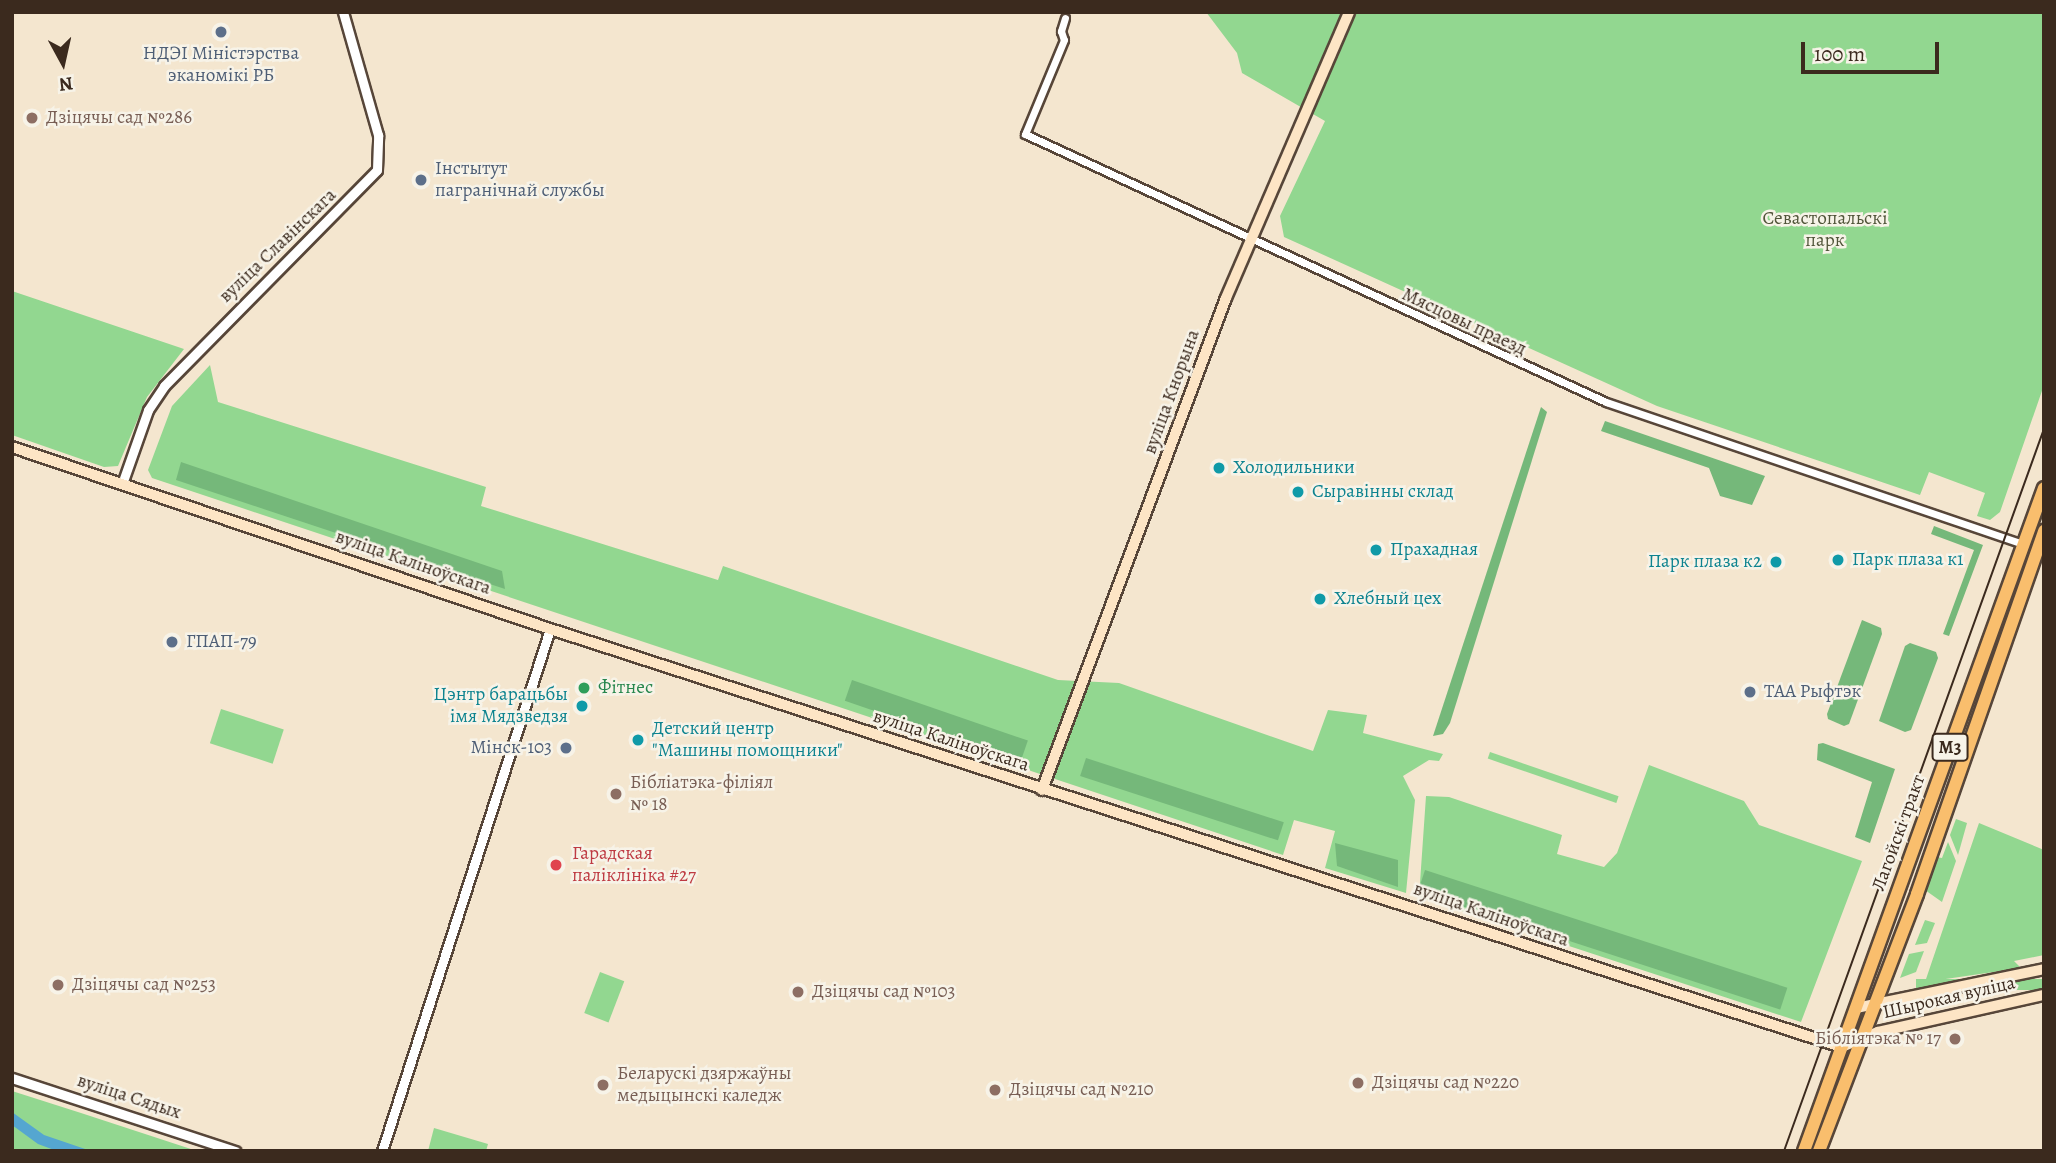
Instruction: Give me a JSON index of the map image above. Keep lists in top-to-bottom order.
{
  "streets": {
    "main road": [
      "вуліца Кнорына",
      "вуліца Каліноўскага",
      "М3",
      "Лагойскі тракт",
      "Шырокая вуліца"
    ],
    "street": ["вуліца Славінскага", "Мясцовы праезд", "вуліца Сядых"]
  },
  "crossings": [
    ["вуліца Славінскага", "вуліца Каліноўскага"],
    ["Мясцовы праезд", "вуліца Кнорына"],
    ["Мясцовы праезд", "Лагойскі тракт"],
    ["вуліца Кнорына", "вуліца Каліноўскага"],
    ["вуліца Каліноўскага", "Лагойскі тракт"],
    ["вуліца Каліноўскага", "Шырокая вуліца"],
    ["Лагойскі тракт", "Шырокая вуліца"]
  ],
  "parks": ["Севастопальскі парк"],
  "places": [
    "НДЭІ Міністэрства эканомікі РБ",
    "Дзіцячы сад №286",
    "Інстытут пагранічнай службы",
    "Холодильники",
    "Сыравінны склад",
    "Прахадная",
    "Парк плаза к1",
    "Парк плаза к2",
    "Хлебный цех",
    "ГПАП-79",
    "Фітнес",
    "ТАА Рыфтэк",
    "Цэнтр барацьбы імя Мядзведзя",
    "Детский центр \"Машины помощники\"",
    "Мінск-103",
    "Бібліатэка-філіял № 18",
    "Гарадская паліклініка #27",
    "Дзіцячы сад №253",
    "Дзіцячы сад №103",
    "Бібліятэка № 17",
    "Дзіцячы сад №220",
    "Беларускі дзяржаўны медыцынскі каледж",
    "Дзіцячы сад №210"
  ],
  "scale_bar": "100 m",
  "north": "bottom"
}
